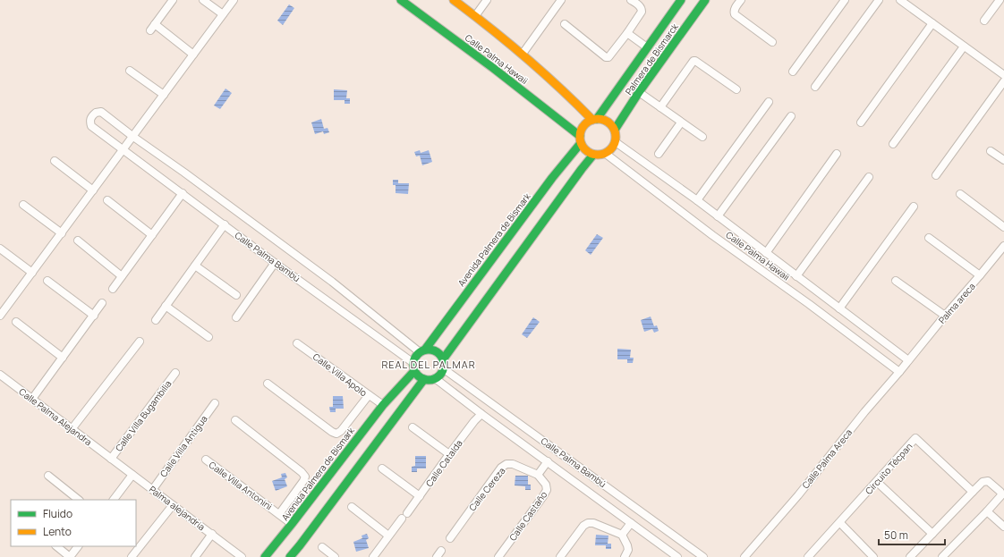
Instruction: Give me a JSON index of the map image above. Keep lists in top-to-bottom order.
{
  "streets": {
    "street": [
      "Calle Palma Hawaii",
      "Palmera de Bismarck",
      "Avenida Palmera de Bismark",
      "Calle Palma Bambú",
      "Palma areca",
      "Calle Villa Apolo",
      "Calle Villa Bugambilia",
      "Calle Palma Alejandra",
      "Calle Villa Antigua",
      "Calle Palma Areca",
      "Calle Catalda",
      "Circuito Técpan",
      "Calle Villa Antonini",
      "Calle Cereza",
      "Palma alejandria",
      "Calle Castaño"
    ]
  },
  "crossings": [
    ["Calle Palma Hawaii", "Palmera de Bismarck"],
    ["Calle Palma Hawaii", "Avenida Palmera de Bismark"],
    ["Calle Palma Hawaii", "Palma areca"],
    ["Calle Palma Hawaii", "Calle Palma Areca"],
    ["Palmera de Bismarck", "Avenida Palmera de Bismark"],
    ["Avenida Palmera de Bismark", "Calle Palma Bambú"],
    ["Avenida Palmera de Bismark", "Calle Villa Apolo"],
    ["Avenida Palmera de Bismark", "Calle Villa Antonini"],
    ["Calle Palma Bambú", "Calle Catalda"],
    ["Palma areca", "Calle Palma Areca"],
    ["Calle Villa Bugambilia", "Calle Palma Alejandra"],
    ["Calle Villa Bugambilia", "Palma alejandria"],
    ["Calle Palma Alejandra", "Palma alejandria"],
    ["Calle Villa Antigua", "Palma alejandria"],
    ["Calle Cereza", "Calle Castaño"]
  ],
  "districts": ["REAL DEL PALMAR"],
  "legend": ["Fluido", "Lento"],
  "scale_bar": "50 m"
}
